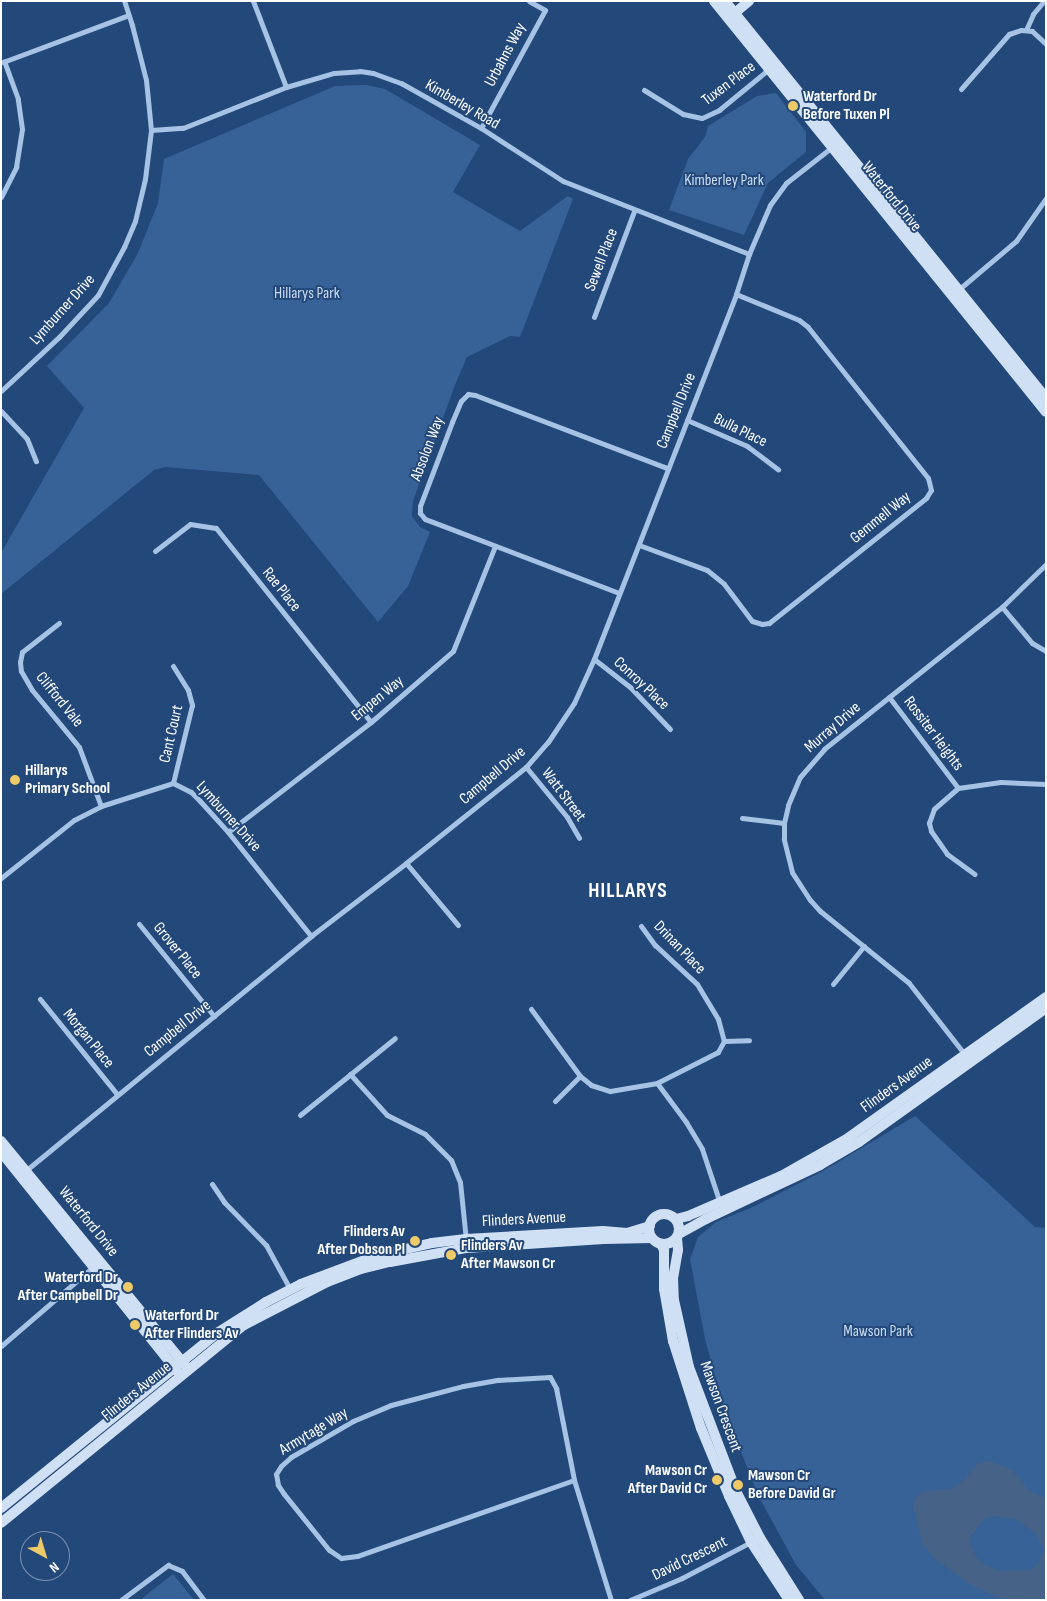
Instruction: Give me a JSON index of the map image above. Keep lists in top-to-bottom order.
{
  "streets": {
    "main road": ["Waterford Drive", "Flinders Avenue", "Mawson Crescent"],
    "street": [
      "Urbahns Way",
      "Tuxen Place",
      "Kimberley Road",
      "Sewell Place",
      "Lymburner Drive",
      "Campbell Drive",
      "Bulla Place",
      "Absolon Way",
      "Gemmell Way",
      "Rae Place",
      "Conroy Place",
      "Empen Way",
      "Clifford Vale",
      "Murray Drive",
      "Cant Court",
      "Rossiter Heights",
      "Watt Street",
      "Drinan Place",
      "Grover Place",
      "Morgan Place",
      "Armytage Way",
      "David Crescent"
    ]
  },
  "crossings": [
    ["Urbahns Way", "Kimberley Road"],
    ["Tuxen Place", "Waterford Drive"],
    ["Kimberley Road", "Sewell Place"],
    ["Kimberley Road", "Lymburner Drive"],
    ["Kimberley Road", "Campbell Drive"],
    ["Waterford Drive", "Campbell Drive"],
    ["Waterford Drive", "Flinders Avenue"],
    ["Lymburner Drive", "Campbell Drive"],
    ["Lymburner Drive", "Empen Way"],
    ["Lymburner Drive", "Clifford Vale"],
    ["Lymburner Drive", "Cant Court"],
    ["Campbell Drive", "Bulla Place"],
    ["Campbell Drive", "Absolon Way"],
    ["Campbell Drive", "Gemmell Way"],
    ["Campbell Drive", "Conroy Place"],
    ["Campbell Drive", "Watt Street"],
    ["Campbell Drive", "Grover Place"],
    ["Campbell Drive", "Morgan Place"],
    ["Absolon Way", "Empen Way"],
    ["Rae Place", "Empen Way"],
    ["Murray Drive", "Rossiter Heights"],
    ["Murray Drive", "Flinders Avenue"],
    ["Flinders Avenue", "Mawson Crescent"],
    ["Mawson Crescent", "David Crescent"]
  ],
  "districts": ["HILLARYS"],
  "parks": ["Kimberley Park", "Hillarys Park", "Mawson Park"],
  "places": [
    "Waterford Dr Before Tuxen Pl",
    "Hillarys Primary School",
    "Flinders Av After Dobson Pl",
    "Flinders Av After Mawson Cr",
    "Waterford Dr After Campbell Dr",
    "Waterford Dr After Flinders Av",
    "Mawson Cr After David Cr",
    "Mawson Cr Before David Gr"
  ],
  "north": "bottom right"
}
